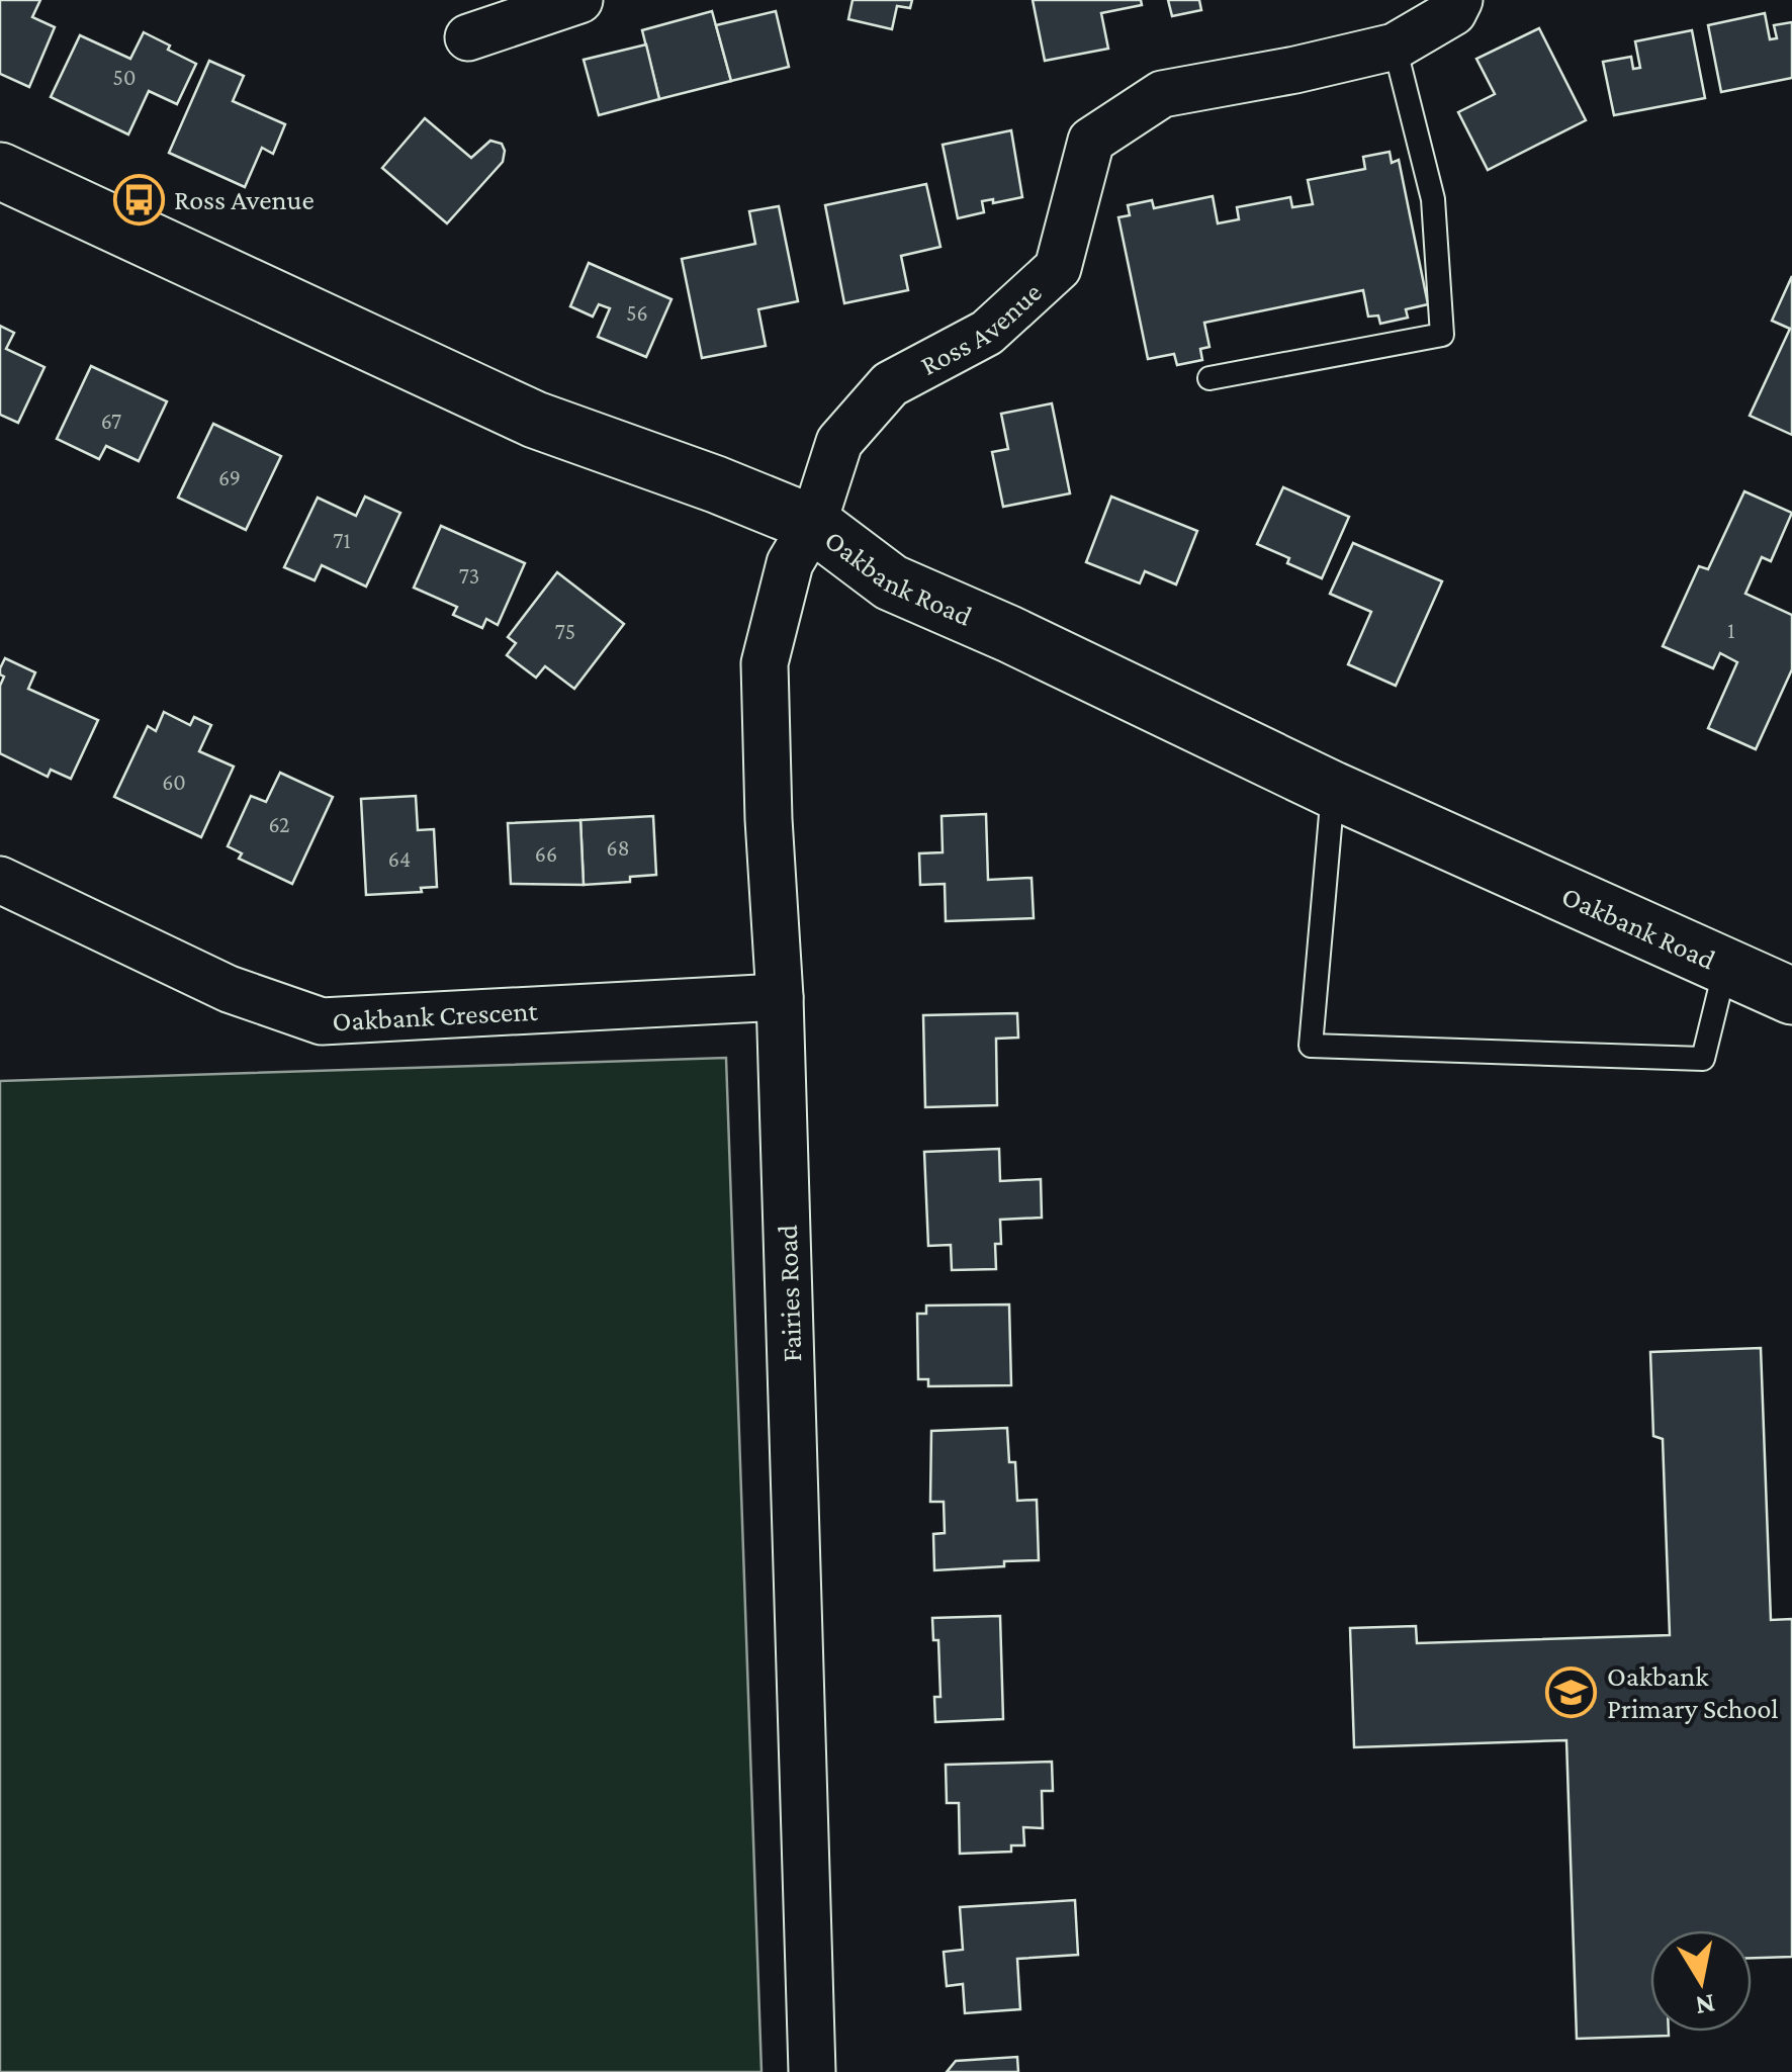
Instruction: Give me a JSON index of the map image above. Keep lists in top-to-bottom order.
{
  "streets": {
    "street": [
      "Ross Avenue",
      "Oakbank Road",
      "Oakbank Crescent",
      "Fairies Road"
    ]
  },
  "crossings": [
    ["Ross Avenue", "Oakbank Road"],
    ["Ross Avenue", "Fairies Road"],
    ["Oakbank Road", "Fairies Road"],
    ["Oakbank Crescent", "Fairies Road"]
  ],
  "places": {
    "bus stop": ["Ross Avenue"],
    "school or university": ["Oakbank Primary School"]
  },
  "house_numbers": [
    "50",
    "56",
    "67",
    "69",
    "71",
    "73",
    "1",
    "75",
    "60",
    "62",
    "68",
    "66",
    "64"
  ],
  "north": "bottom"
}
